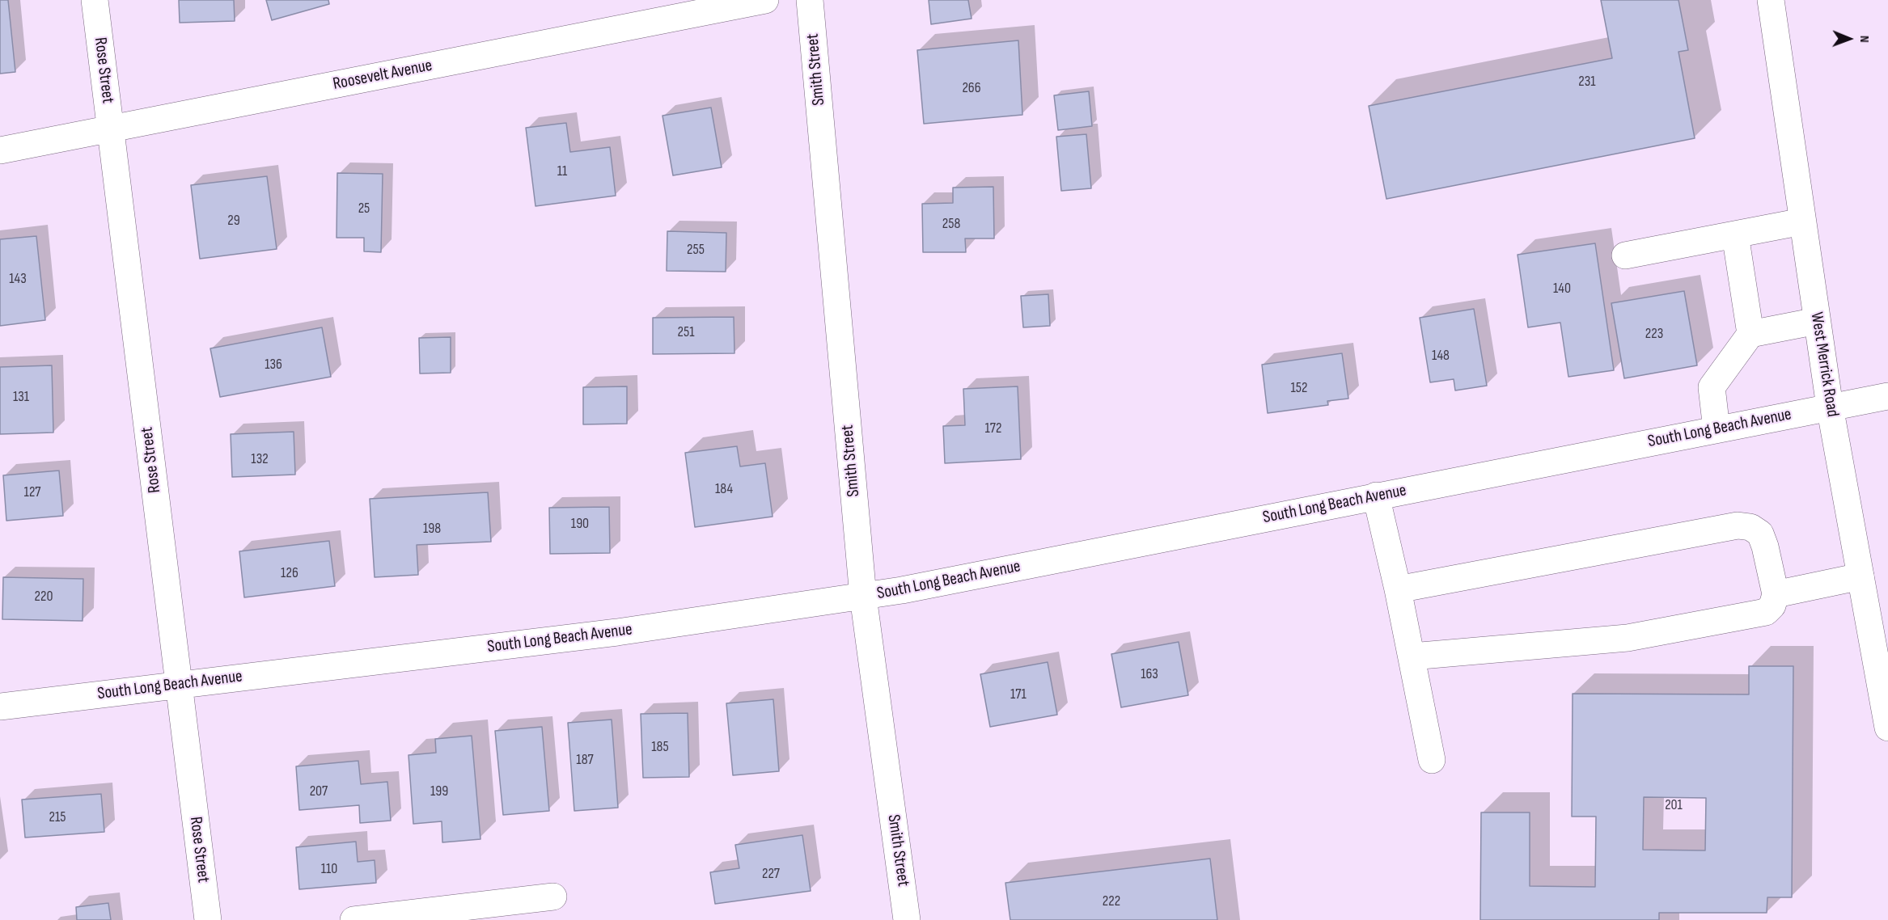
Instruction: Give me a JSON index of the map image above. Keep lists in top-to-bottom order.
{
  "streets": {
    "street": [
      "Smith Street",
      "Rose Street",
      "Roosevelt Avenue",
      "West Merrick Road",
      "South Long Beach Avenue"
    ]
  },
  "crossings": [
    ["Smith Street", "South Long Beach Avenue"],
    ["Rose Street", "Roosevelt Avenue"],
    ["Rose Street", "South Long Beach Avenue"],
    ["West Merrick Road", "South Long Beach Avenue"]
  ],
  "house_numbers": [
    "231",
    "266",
    "11",
    "25",
    "29",
    "258",
    "255",
    "143",
    "140",
    "251",
    "223",
    "148",
    "136",
    "152",
    "131",
    "172",
    "132",
    "184",
    "127",
    "190",
    "198",
    "126",
    "220",
    "163",
    "171",
    "185",
    "187",
    "207",
    "199",
    "201",
    "215",
    "110",
    "227",
    "222"
  ],
  "north": "right"
}
